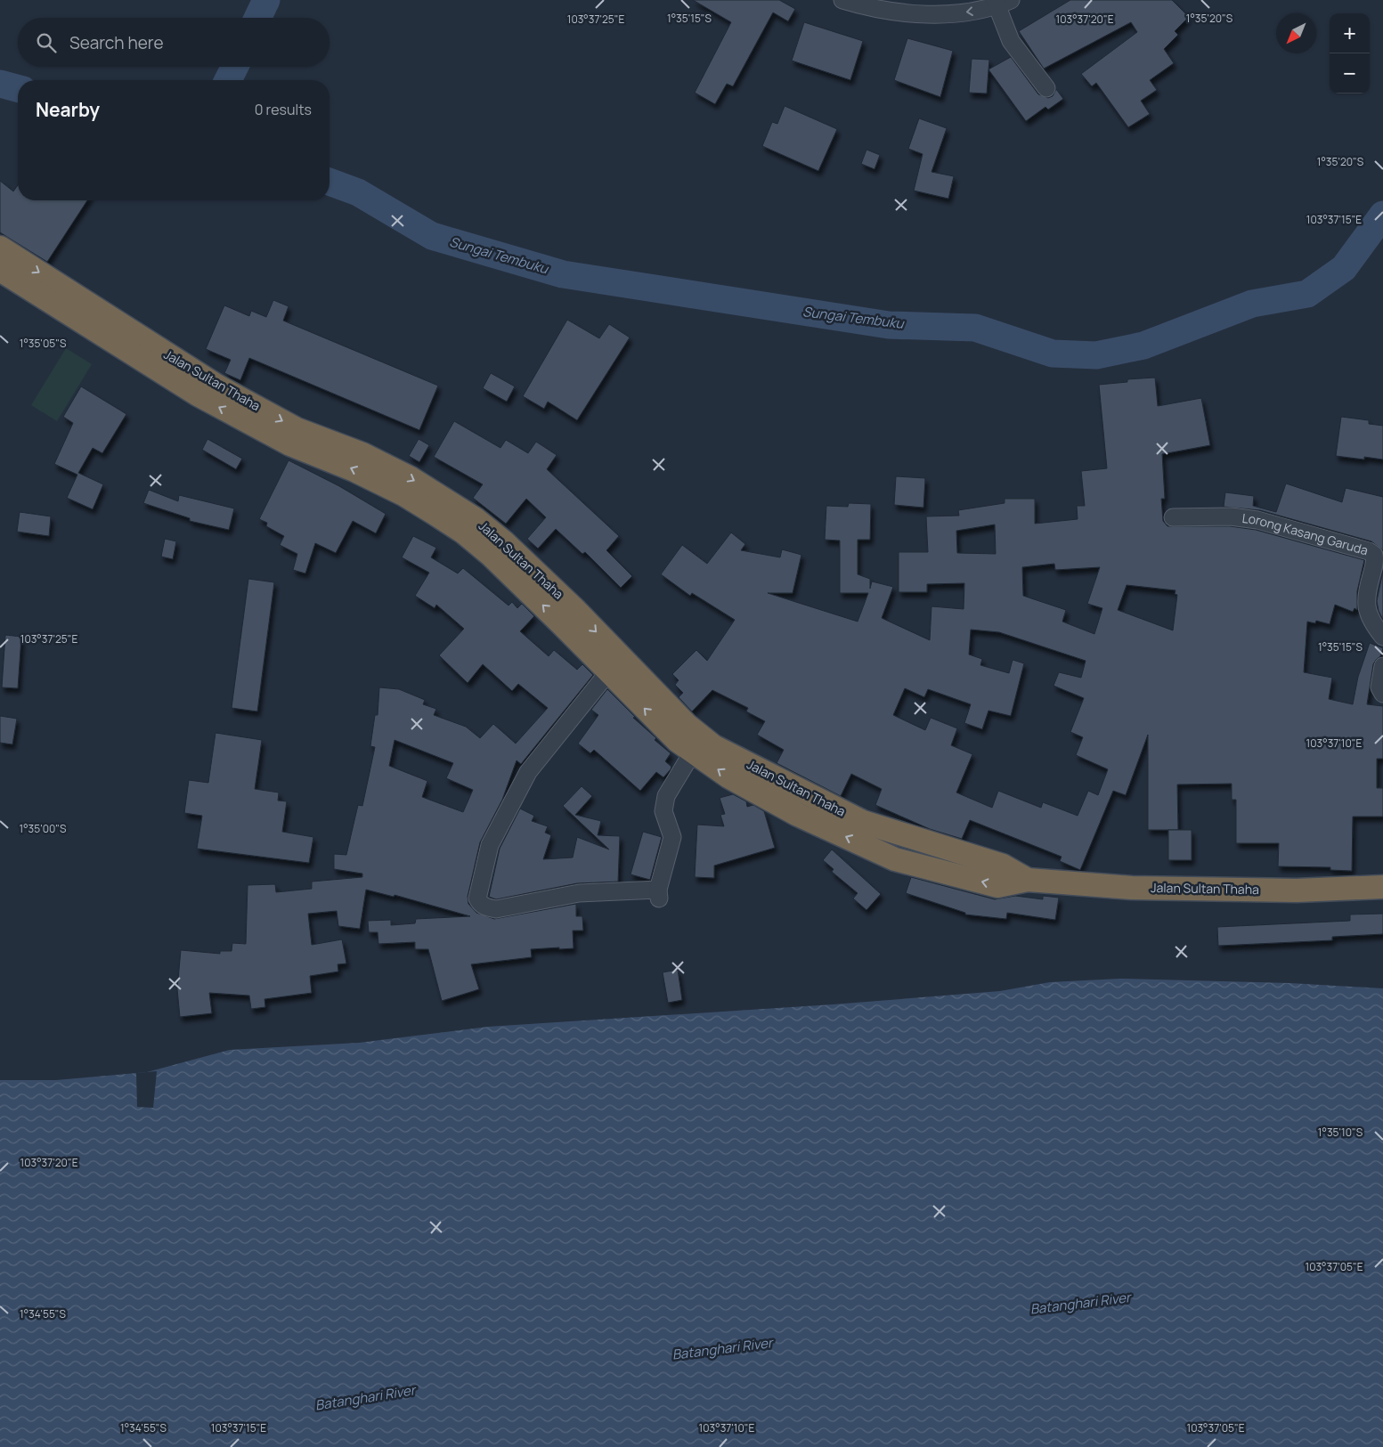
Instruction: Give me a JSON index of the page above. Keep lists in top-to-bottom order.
{
  "streets": {
    "highway": ["Jalan Sultan Thaha"],
    "street": ["Lorong Kasang Garuda"]
  },
  "water": ["Sungai Tembuku", "Batanghari River"],
  "north": "bottom left",
  "page": {
    "map_buttons": ["+", "−"],
    "search": "Search here",
    "heading": ["Nearby", "0 results"]
  },
  "coordinates": [
    "1°35'15\"S",
    "1°35'20\"S",
    "103°37'25\"E",
    "103°37'20\"E",
    "103°37'15\"E",
    "1°35'05\"S",
    "103°37'10\"E",
    "1°35'00\"S",
    "1°35'10\"S",
    "103°37'05\"E",
    "1°34'55\"S"
  ]
}
